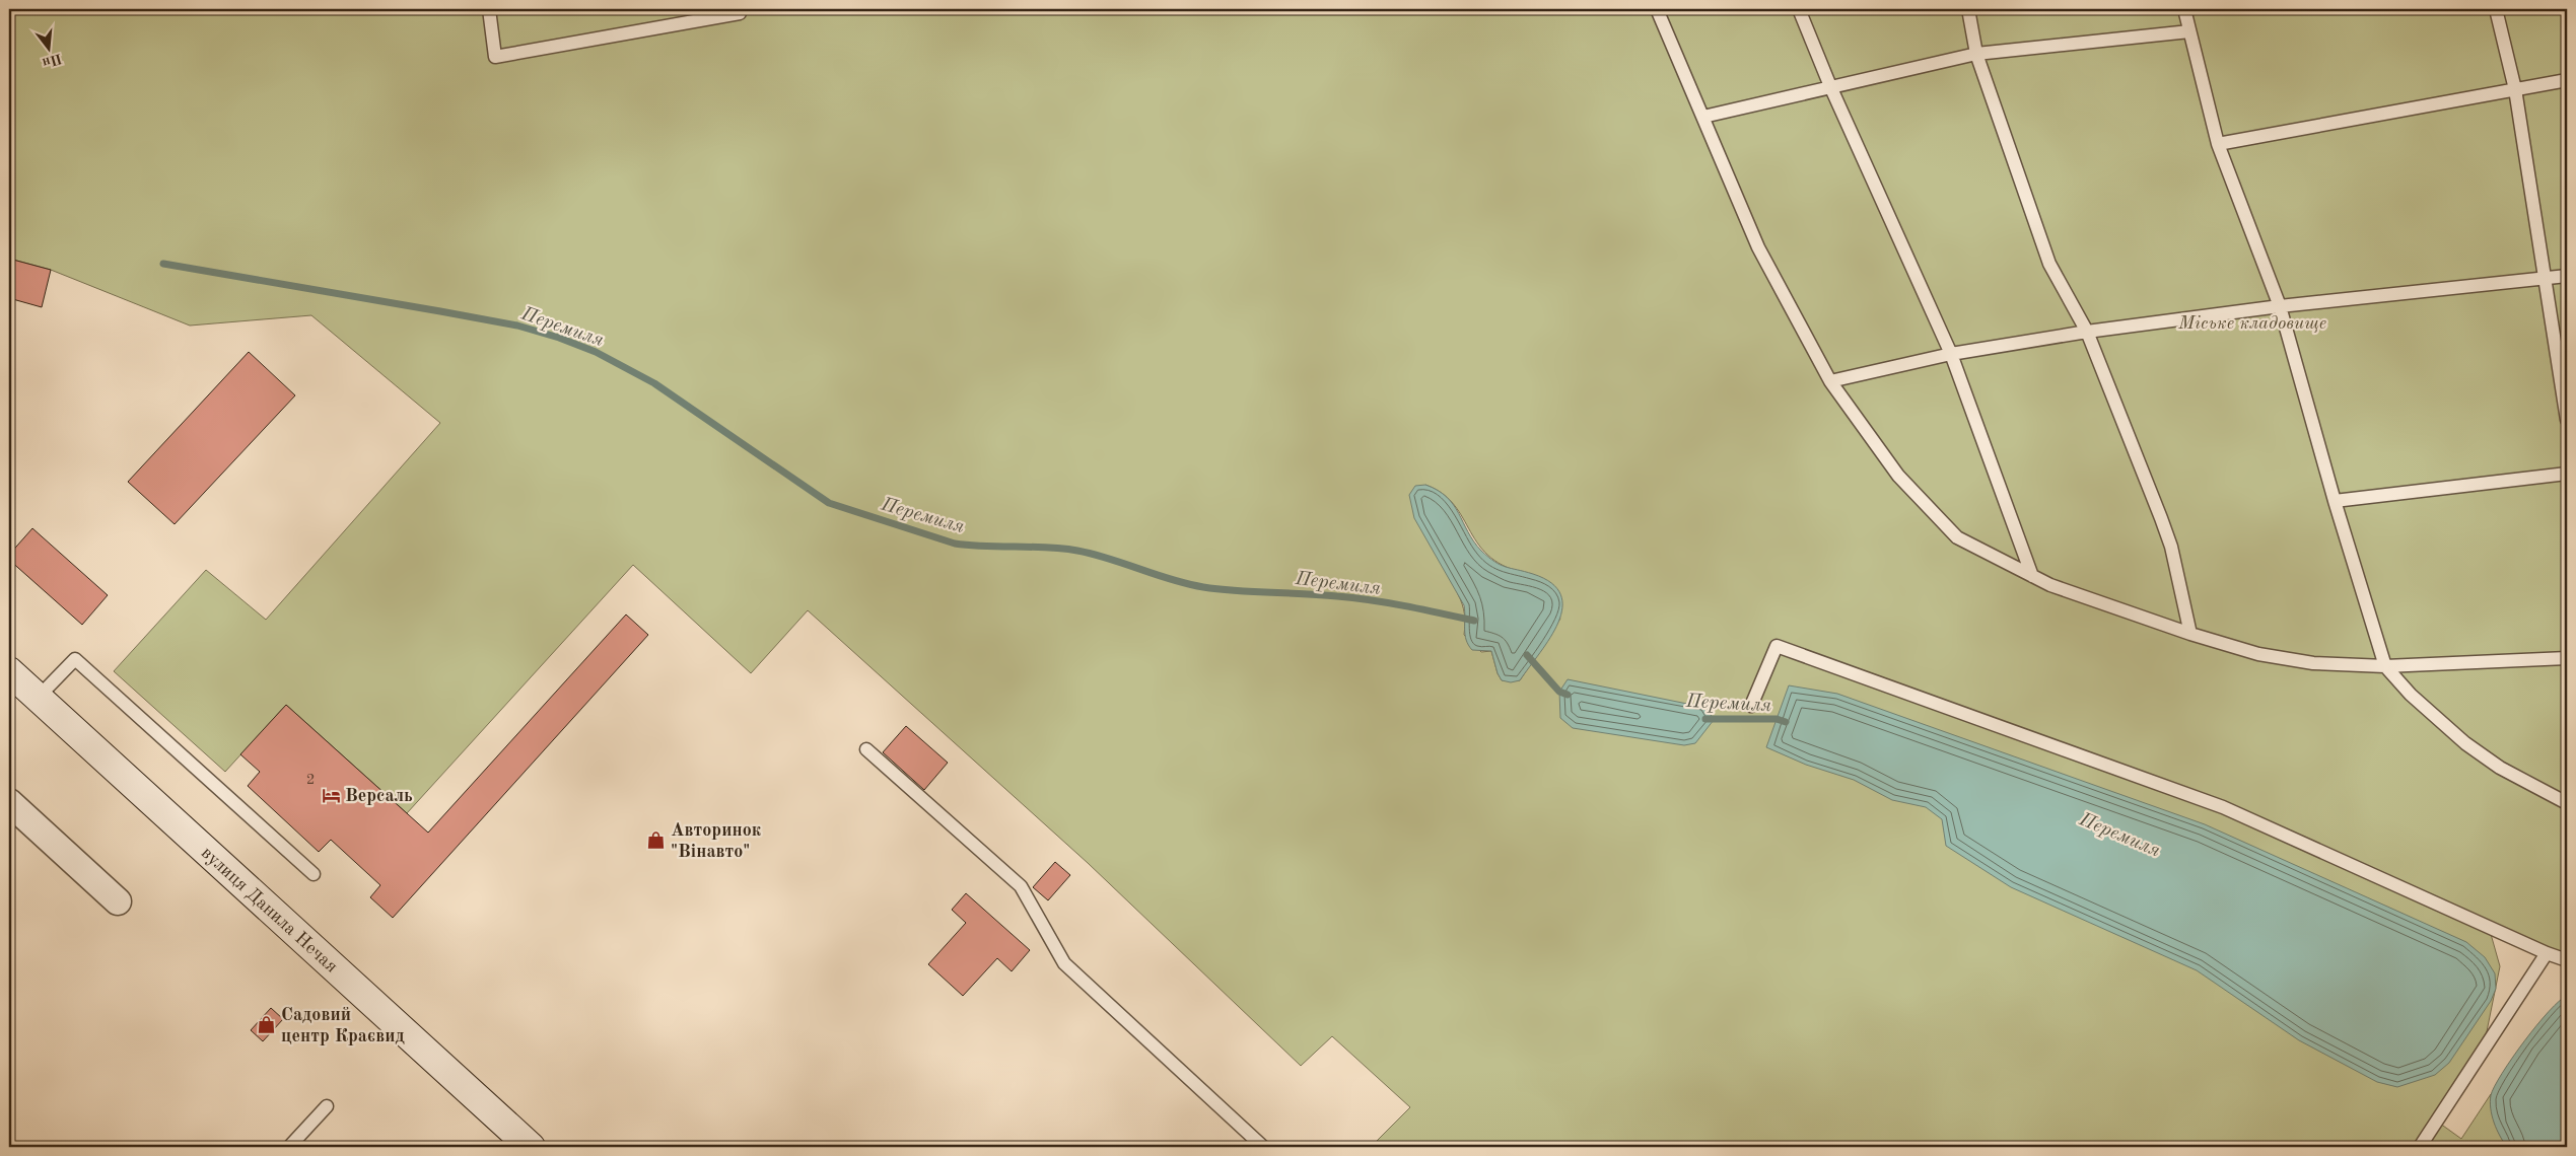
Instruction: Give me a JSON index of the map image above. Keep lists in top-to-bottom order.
{
  "streets": {
    "main road": ["вулиця Данила Нечая"]
  },
  "water": ["Перемиля"],
  "parks": ["Міське кладовище"],
  "places": {
    "hotel": ["Версаль"],
    "shop": ["Авторинок \"Вінавто\"", "Садовий центр Краєвид"]
  },
  "house_numbers": ["2"],
  "north": "bottom"
}
